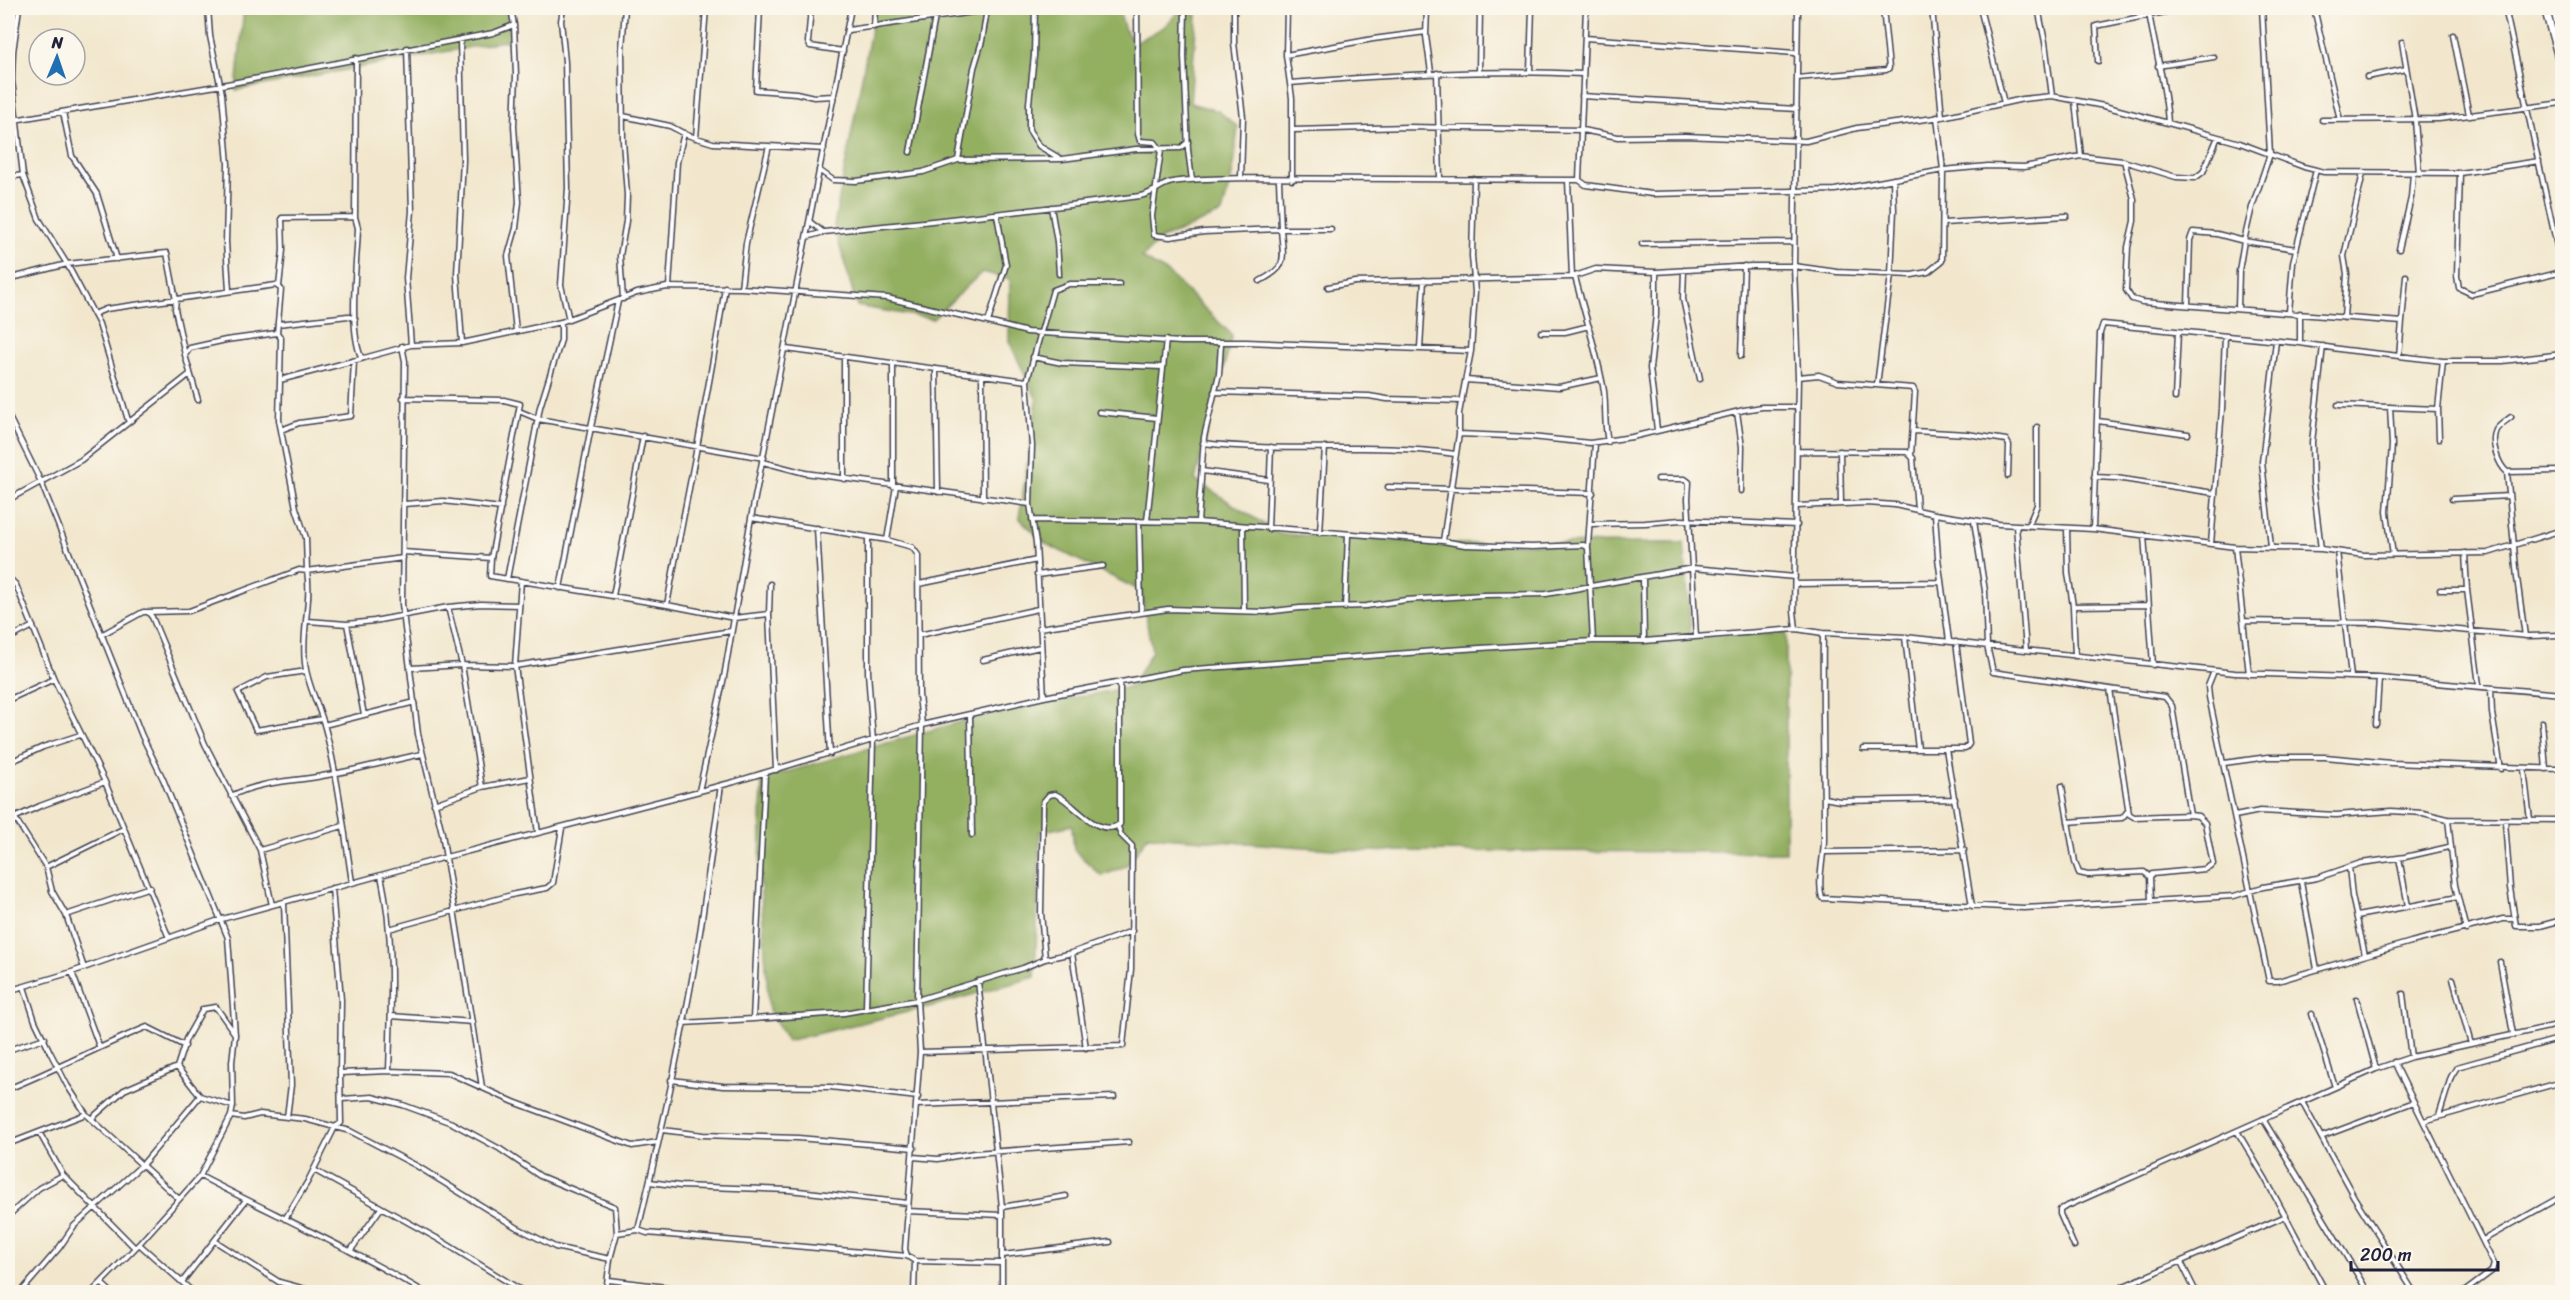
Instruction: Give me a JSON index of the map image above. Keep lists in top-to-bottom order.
{
  "scale_bar": "200 m",
  "north": "top"
}
